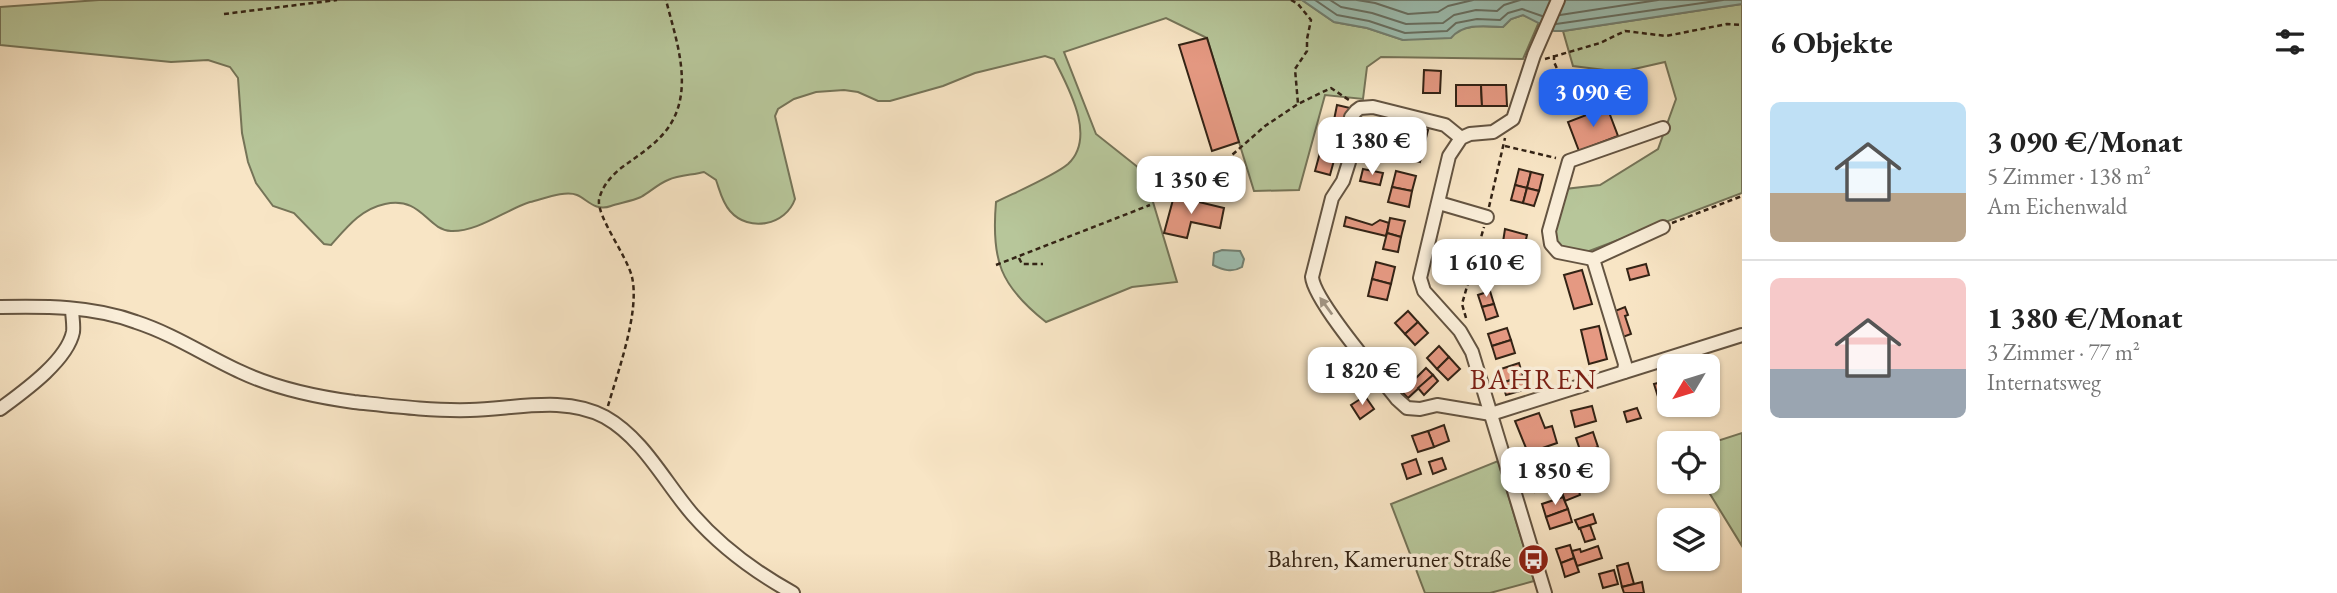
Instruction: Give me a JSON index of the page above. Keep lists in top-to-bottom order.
{
  "districts": ["BAHREN"],
  "places": {
    "bus stop": ["Bahren, Kameruner Straße"]
  },
  "north": "bottom left",
  "page": {
    "heading": "6 Objekte",
    "price": [
      "3 090 €",
      "1 380 €",
      "1 350 €",
      "1 610 €",
      "1 820 €",
      "1 850 €"
    ],
    "list": [
      {
        "name": "3 090 €/Monat",
        "note": "5 Zimmer · 138 m² · Am Eichenwald"
      },
      {
        "name": "1 380 €/Monat",
        "note": "3 Zimmer · 77 m² · Internatsweg"
      }
    ]
  }
}
